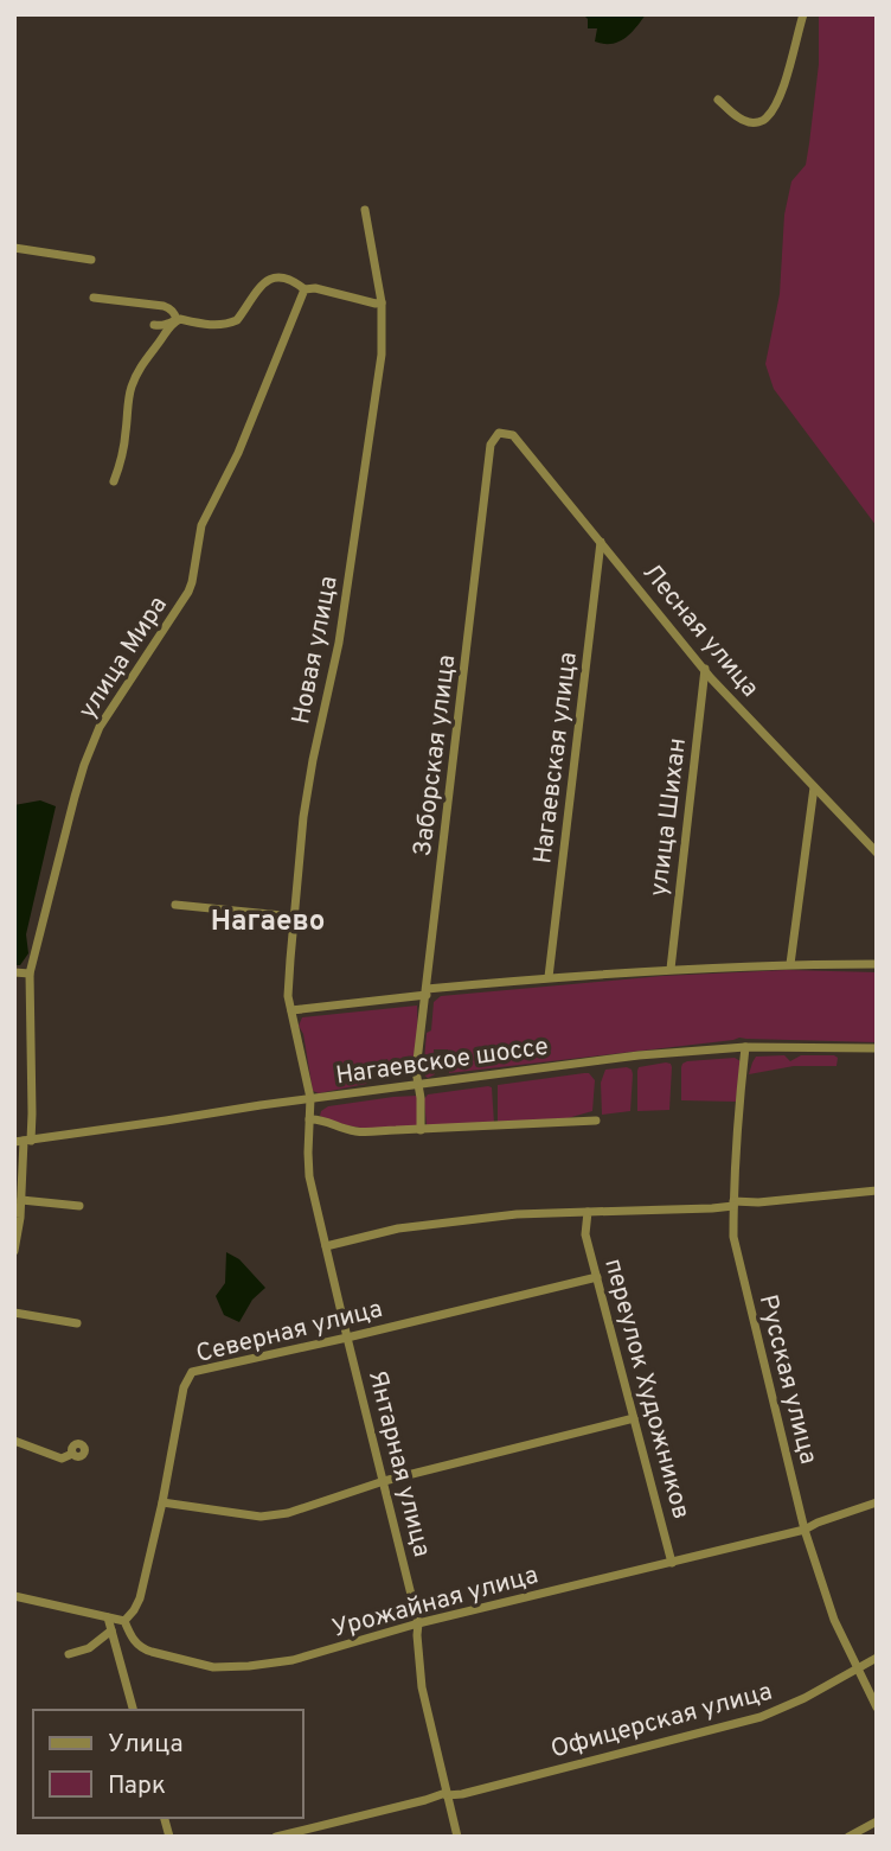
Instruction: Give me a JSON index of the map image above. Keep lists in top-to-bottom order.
{
  "streets": {
    "street": [
      "Лесная улица",
      "Новая улица",
      "улица Мира",
      "Заборская улица",
      "Нагаевская улица",
      "улица Шихан",
      "Нагаевское шоссе",
      "Северная улица",
      "Русская улица",
      "переулок Художников",
      "Янтарная улица",
      "Урожайная улица",
      "Офицерская улица"
    ]
  },
  "crossings": [
    ["Лесная улица", "Заборская улица"],
    ["Лесная улица", "Нагаевская улица"],
    ["Лесная улица", "улица Шихан"],
    ["Новая улица", "Нагаевское шоссе"],
    ["Новая улица", "Янтарная улица"],
    ["улица Мира", "Нагаевское шоссе"],
    ["Заборская улица", "Нагаевское шоссе"],
    ["Нагаевское шоссе", "Русская улица"],
    ["Нагаевское шоссе", "Янтарная улица"],
    ["Северная улица", "переулок Художников"],
    ["Северная улица", "Янтарная улица"],
    ["Северная улица", "Урожайная улица"],
    ["Русская улица", "Урожайная улица"],
    ["Русская улица", "Офицерская улица"],
    ["переулок Художников", "Урожайная улица"],
    ["Янтарная улица", "Урожайная улица"],
    ["Янтарная улица", "Офицерская улица"]
  ],
  "districts": ["Нагаево"],
  "legend": ["Улица", "Парк"]
}
